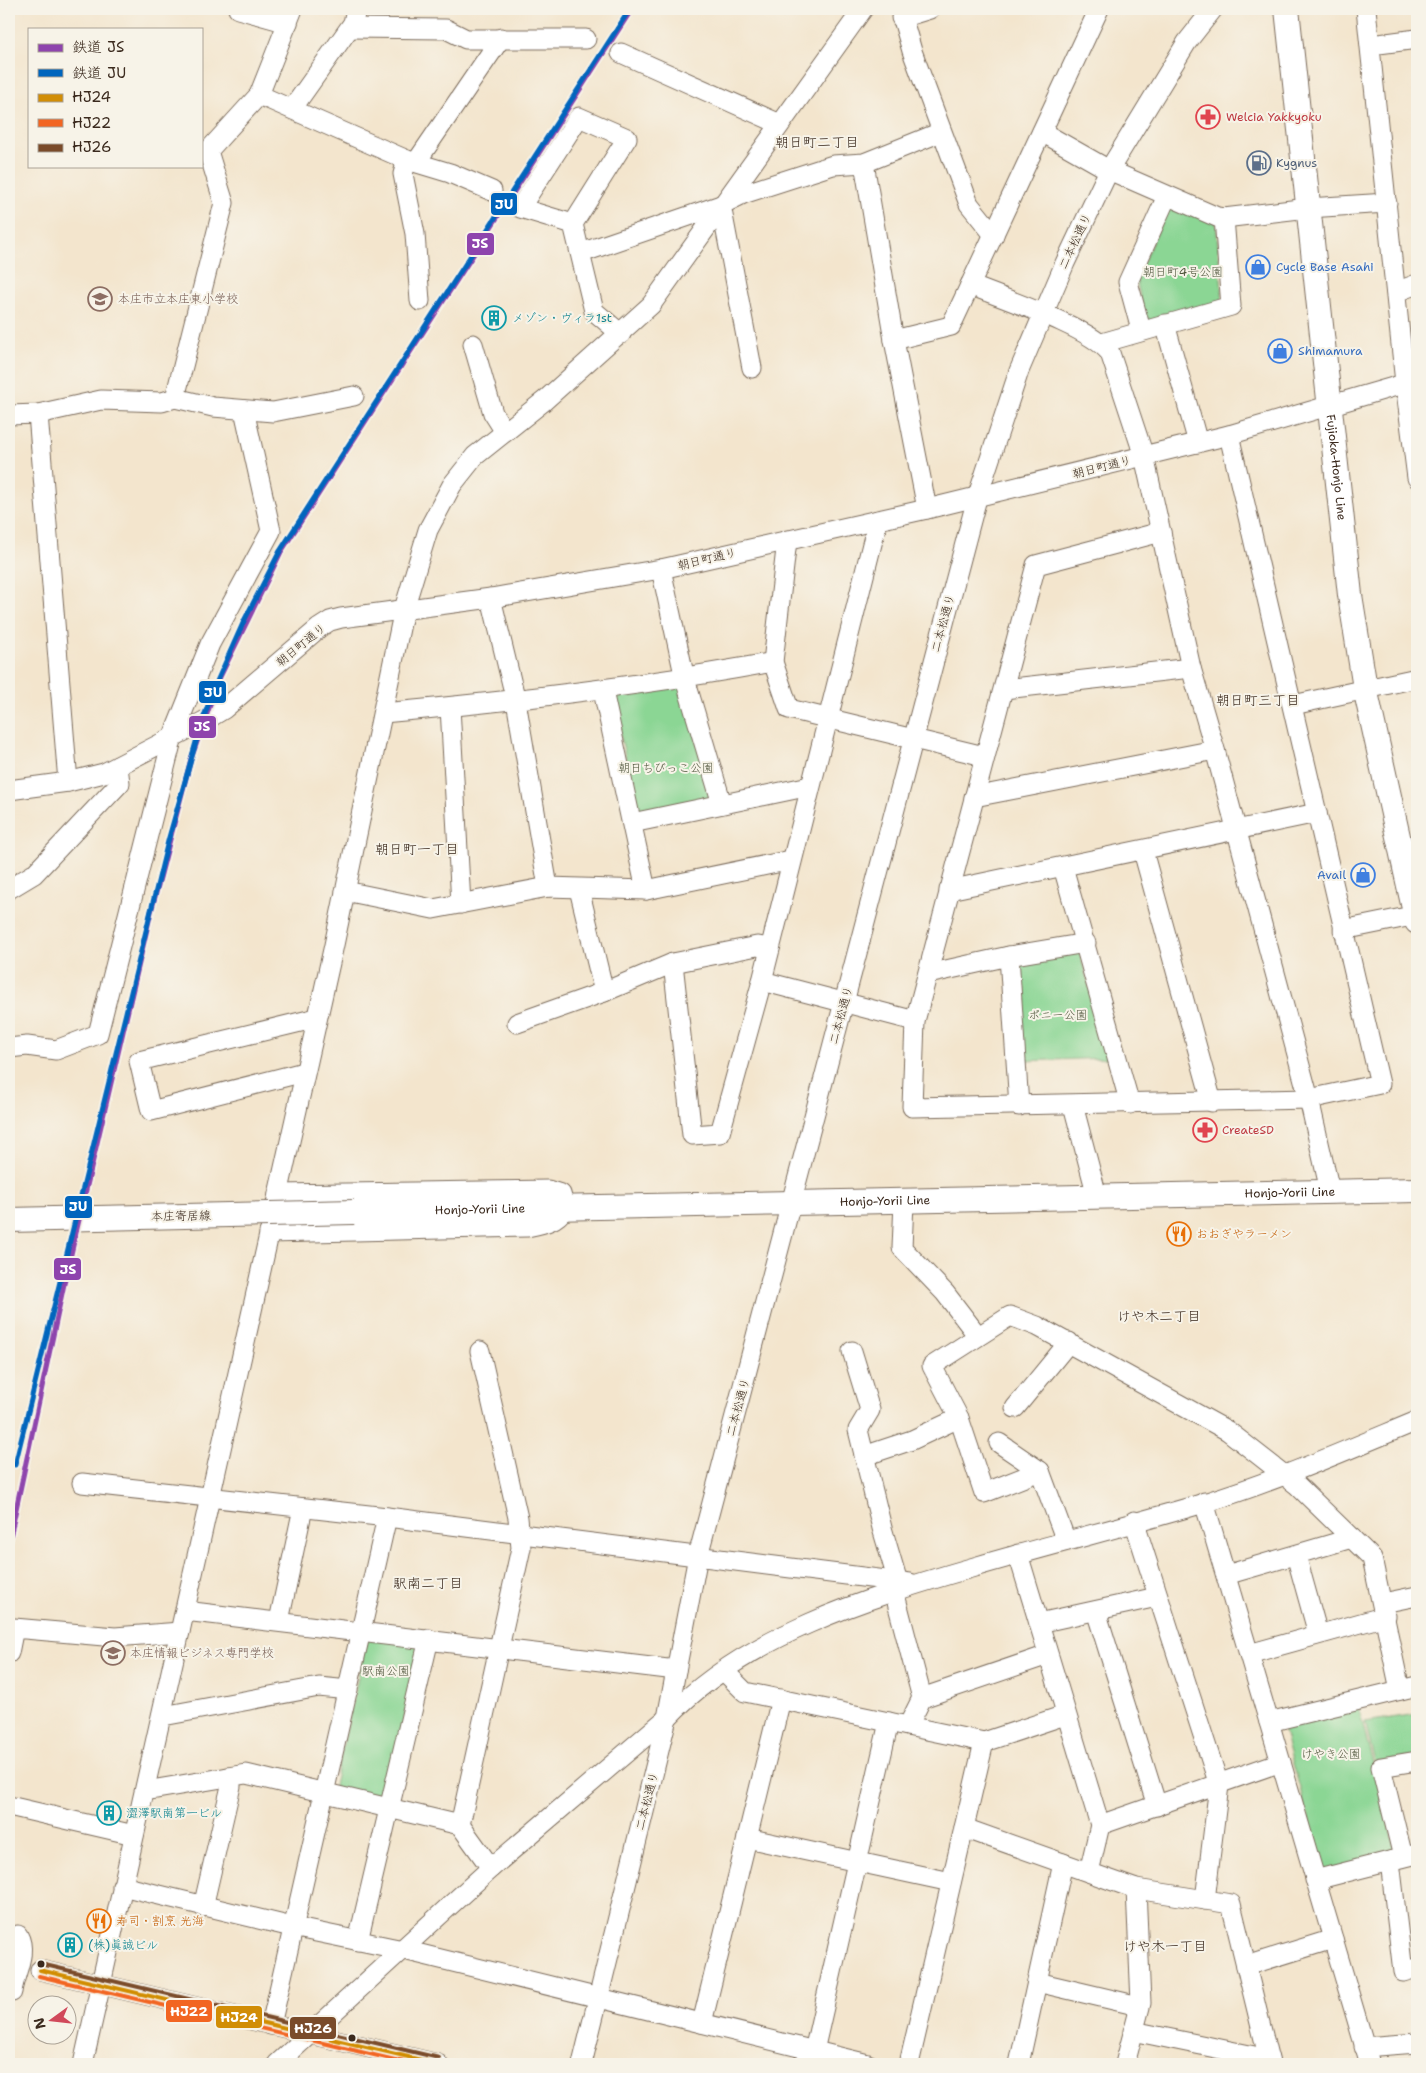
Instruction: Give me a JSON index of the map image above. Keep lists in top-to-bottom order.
{
  "streets": {
    "main road": ["Fujioka-Honjo Line", "Honjo-Yorii Line", "本庄寄居線"],
    "street": ["二本松通り", "朝日町通り"]
  },
  "crossings": [
    ["二本松通り", "朝日町通り"],
    ["二本松通り", "Honjo-Yorii Line"],
    ["朝日町通り", "Fujioka-Honjo Line"],
    ["Honjo-Yorii Line", "本庄寄居線"]
  ],
  "districts": [
    "朝日町二丁目",
    "朝日町三丁目",
    "朝日町一丁目",
    "けや木二丁目",
    "駅南二丁目",
    "けや木一丁目"
  ],
  "parks": [
    "朝日町4号公園",
    "朝日ちびっこ公園",
    "ポニー公園",
    "駅南公園",
    "けやき公園"
  ],
  "places": {
    "pharmacy": ["Welcia Yakkyoku", "CreateSD"],
    "fuel station": ["Kygnus"],
    "shop": ["Cycle Base Asahi", "Shimamura", "Avail"],
    "school or university": ["本庄市立本庄東小学校", "本庄情報ビジネス専門学校"],
    "building": ["メゾン・ヴィラ1st", "澀澤駅南第一ビル", "(株)眞誠ビル"],
    "restaurant": ["おおぎやラーメン", "寿司・割烹 光海"]
  },
  "lines": [
    "rail line JS",
    "rail line JU",
    "transit line HJ26",
    "transit line HJ24",
    "transit line HJ22"
  ],
  "legend": [
    "鉄道 JS",
    "鉄道 JU",
    "HJ24",
    "HJ22",
    "HJ26"
  ],
  "north": "left"
}
